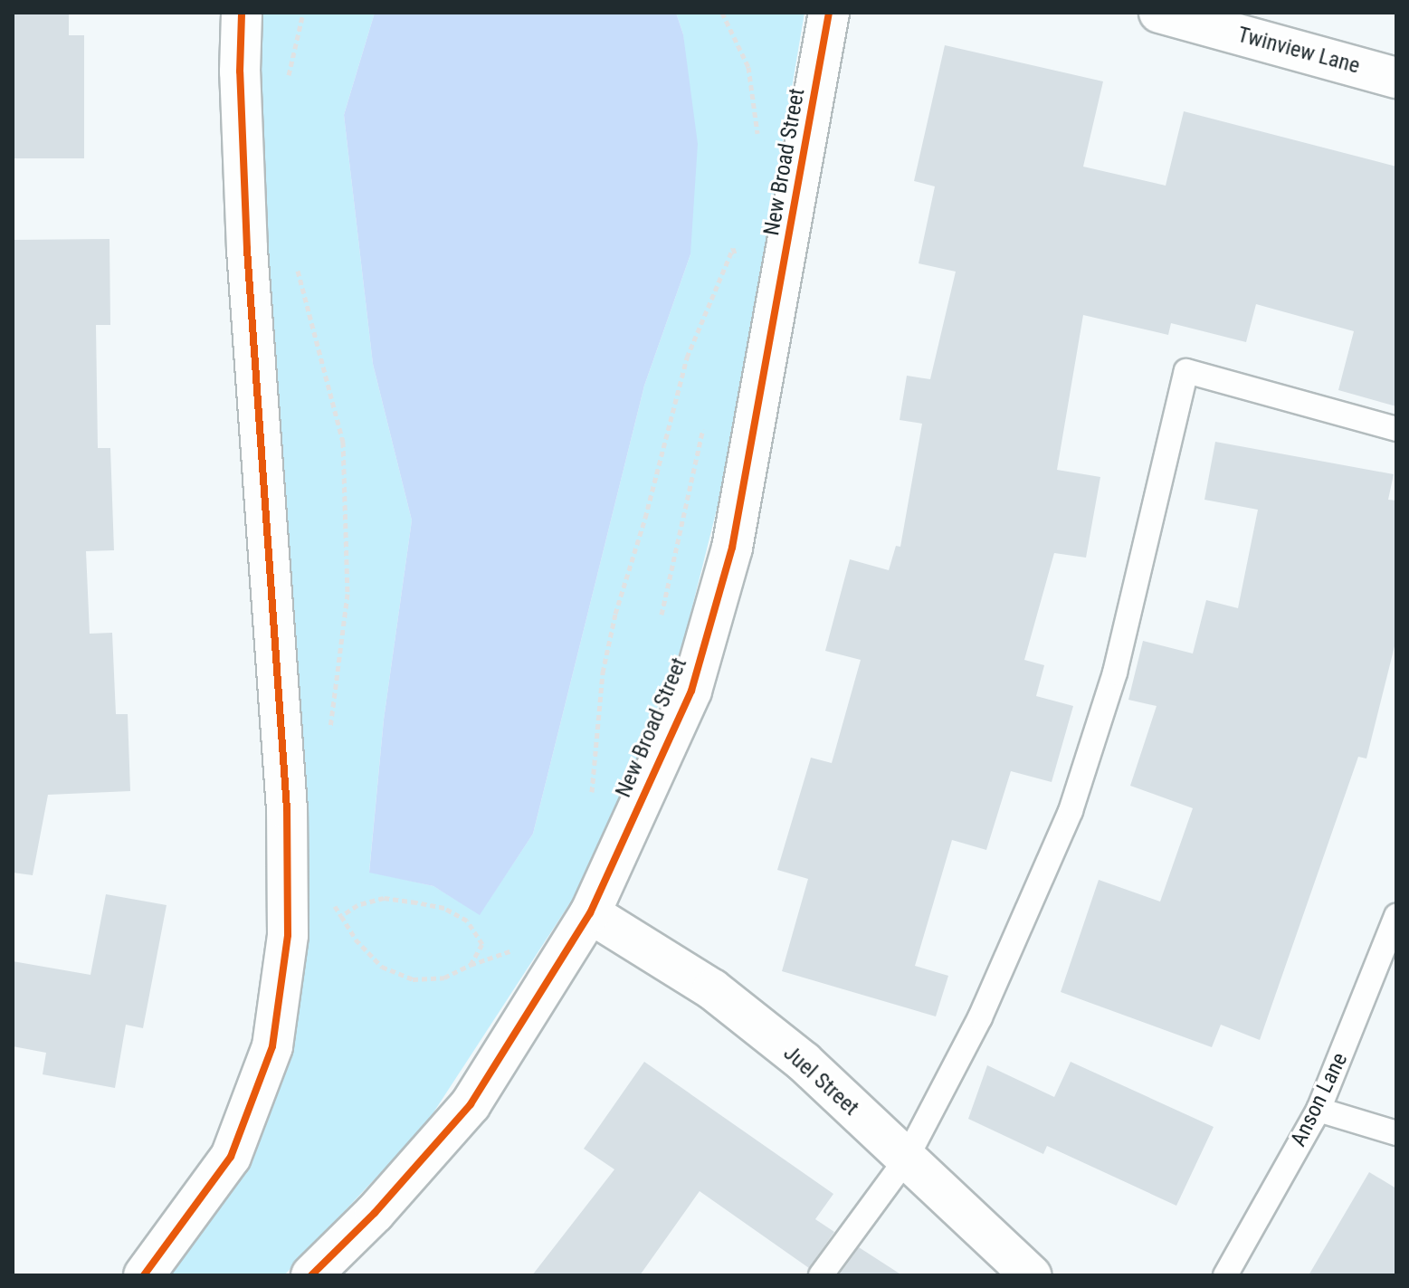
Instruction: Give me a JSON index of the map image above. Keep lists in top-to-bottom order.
{
  "streets": {
    "street": ["Twinview Lane", "New Broad Street", "Juel Street"],
    "lane": ["Anson Lane"]
  },
  "crossings": [
    ["New Broad Street", "Juel Street"]
  ]
}
